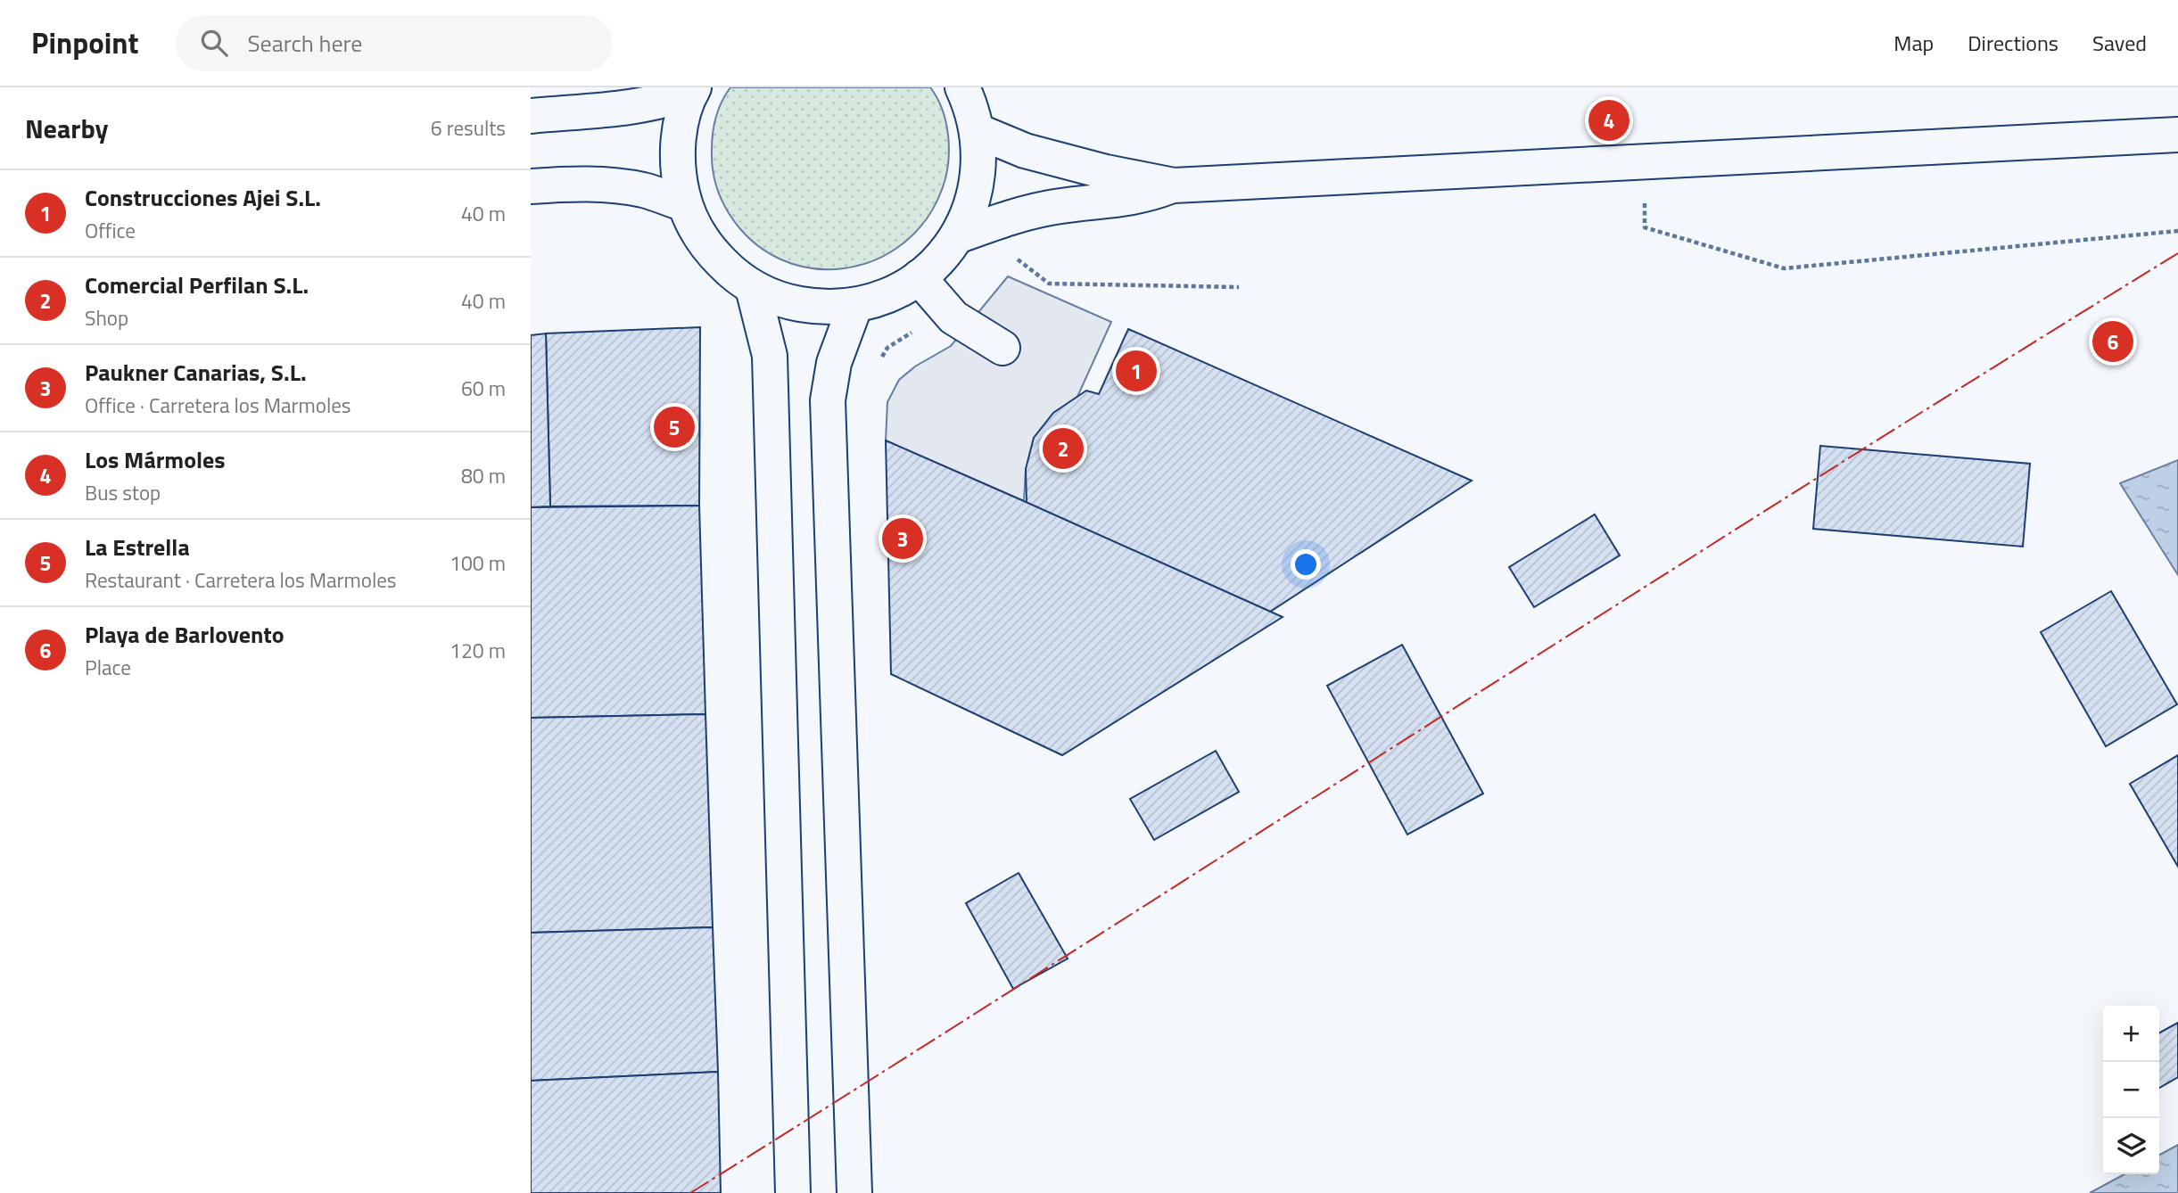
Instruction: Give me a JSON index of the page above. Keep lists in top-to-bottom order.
{
  "page": {
    "header": "Pinpoint",
    "search": "Search here",
    "nav": ["Map", "Directions", "Saved"],
    "heading": ["Nearby", "6 results"],
    "pins": [
      "4",
      "6",
      "1",
      "5",
      "2",
      "3"
    ],
    "list": [
      {
        "mark": "1",
        "name": "Construcciones Ajei S.L.",
        "note": "Office",
        "value": "40 m"
      },
      {
        "mark": "2",
        "name": "Comercial Perfilan S.L.",
        "note": "Shop",
        "value": "40 m"
      },
      {
        "mark": "3",
        "name": "Paukner Canarias, S.L.",
        "note": "Office · Carretera los Marmoles",
        "value": "60 m"
      },
      {
        "mark": "4",
        "name": "Los Mármoles",
        "note": "Bus stop",
        "value": "80 m"
      },
      {
        "mark": "5",
        "name": "La Estrella",
        "note": "Restaurant · Carretera los Marmoles",
        "value": "100 m"
      },
      {
        "mark": "6",
        "name": "Playa de Barlovento",
        "note": "Place",
        "value": "120 m"
      }
    ],
    "map_buttons": ["+", "−"]
  }
}
